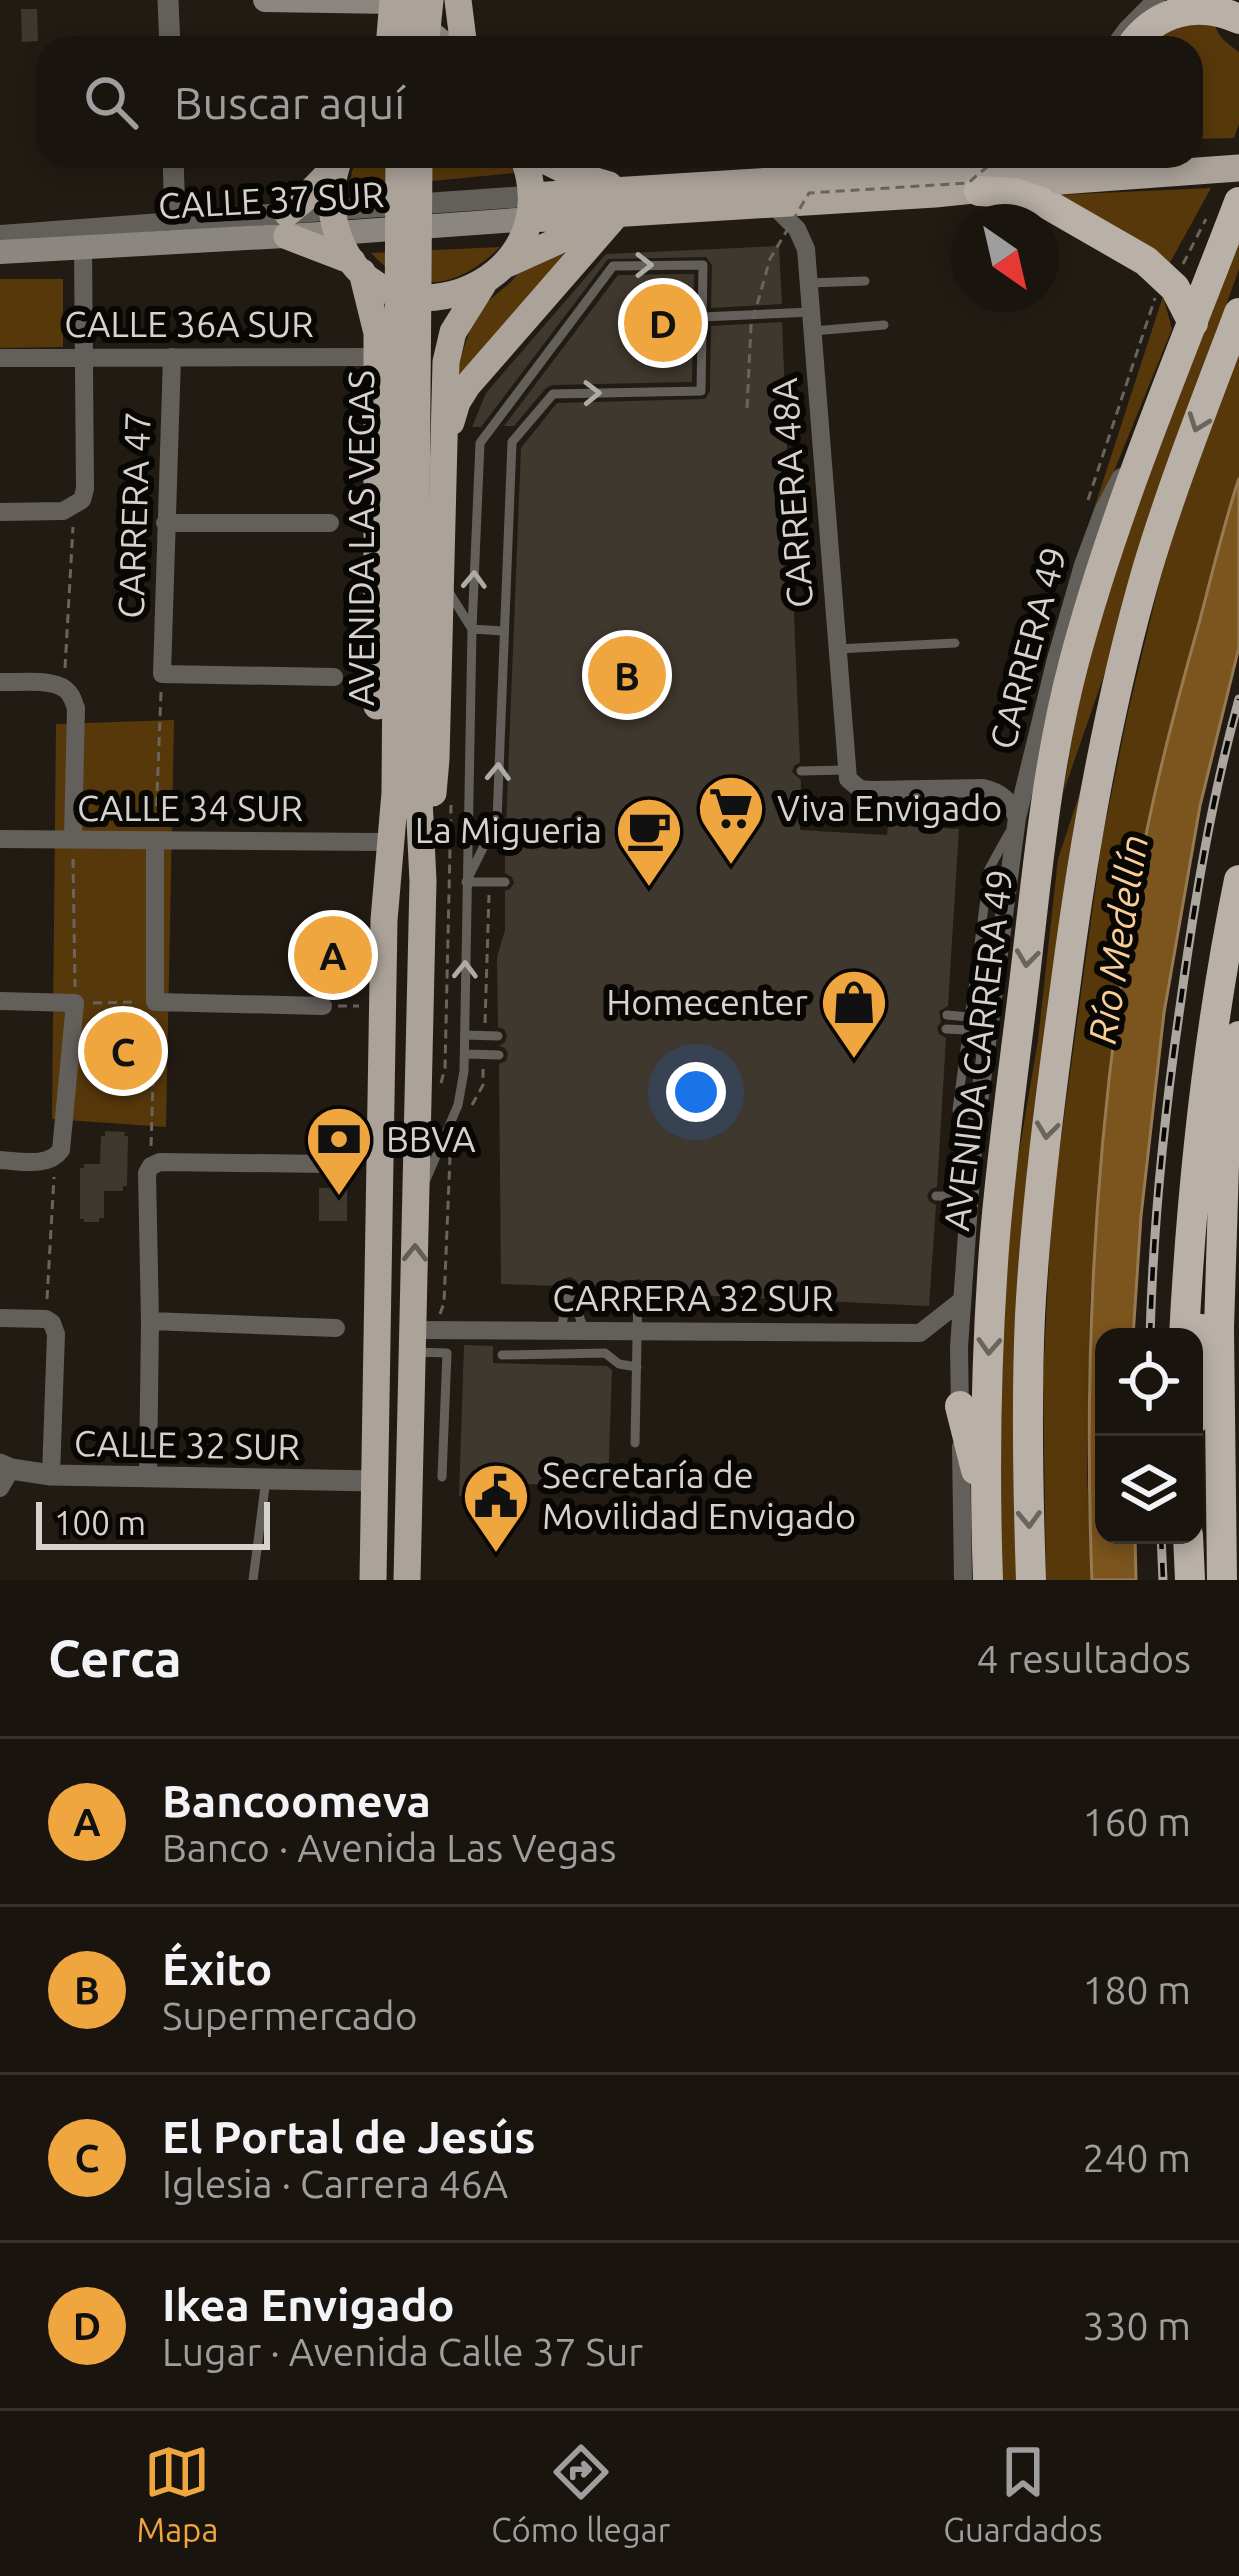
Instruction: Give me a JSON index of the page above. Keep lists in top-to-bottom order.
{
  "streets": {
    "highway": ["AVENIDA CARRERA 49"],
    "main road": ["CALLE 37 SUR", "AVENIDA LAS VEGAS"],
    "street": [
      "CALLE 36A SUR",
      "CARRERA 48A",
      "CARRERA 47",
      "CARRERA 49",
      "CALLE 34 SUR",
      "CARRERA 32 SUR",
      "CALLE 32 SUR"
    ]
  },
  "crossings": [
    ["CALLE 37 SUR", "AVENIDA LAS VEGAS"],
    ["CALLE 36A SUR", "CARRERA 47"],
    ["CALLE 36A SUR", "AVENIDA LAS VEGAS"],
    ["AVENIDA LAS VEGAS", "CALLE 34 SUR"],
    ["AVENIDA LAS VEGAS", "CARRERA 32 SUR"],
    ["AVENIDA LAS VEGAS", "CALLE 32 SUR"],
    ["CARRERA 49", "AVENIDA CARRERA 49"],
    ["CARRERA 49", "CARRERA 32 SUR"]
  ],
  "water": ["Río Medellín"],
  "places": {
    "supermarket": ["Viva Envigado"],
    "cafe": ["La Migueria"],
    "shop": ["Homecenter"],
    "bank": ["BBVA"],
    "public building": ["Secretaría de Movilidad Envigado"]
  },
  "scale_bar": "100 m",
  "north": "bottom right",
  "page": {
    "search": "Buscar aquí",
    "pins": [
      "D",
      "B",
      "A",
      "C"
    ],
    "scale": "100 m",
    "heading": ["Cerca", "4 resultados"],
    "list": [
      {
        "mark": "A",
        "name": "Bancoomeva",
        "note": "Banco · Avenida Las Vegas",
        "value": "160 m"
      },
      {
        "mark": "B",
        "name": "Éxito",
        "note": "Supermercado",
        "value": "180 m"
      },
      {
        "mark": "C",
        "name": "El Portal de Jesús",
        "note": "Iglesia · Carrera 46A",
        "value": "240 m"
      },
      {
        "mark": "D",
        "name": "Ikea Envigado",
        "note": "Lugar · Avenida Calle 37 Sur",
        "value": "330 m"
      }
    ],
    "nav": ["Mapa", "Cómo llegar", "Guardados"]
  }
}
